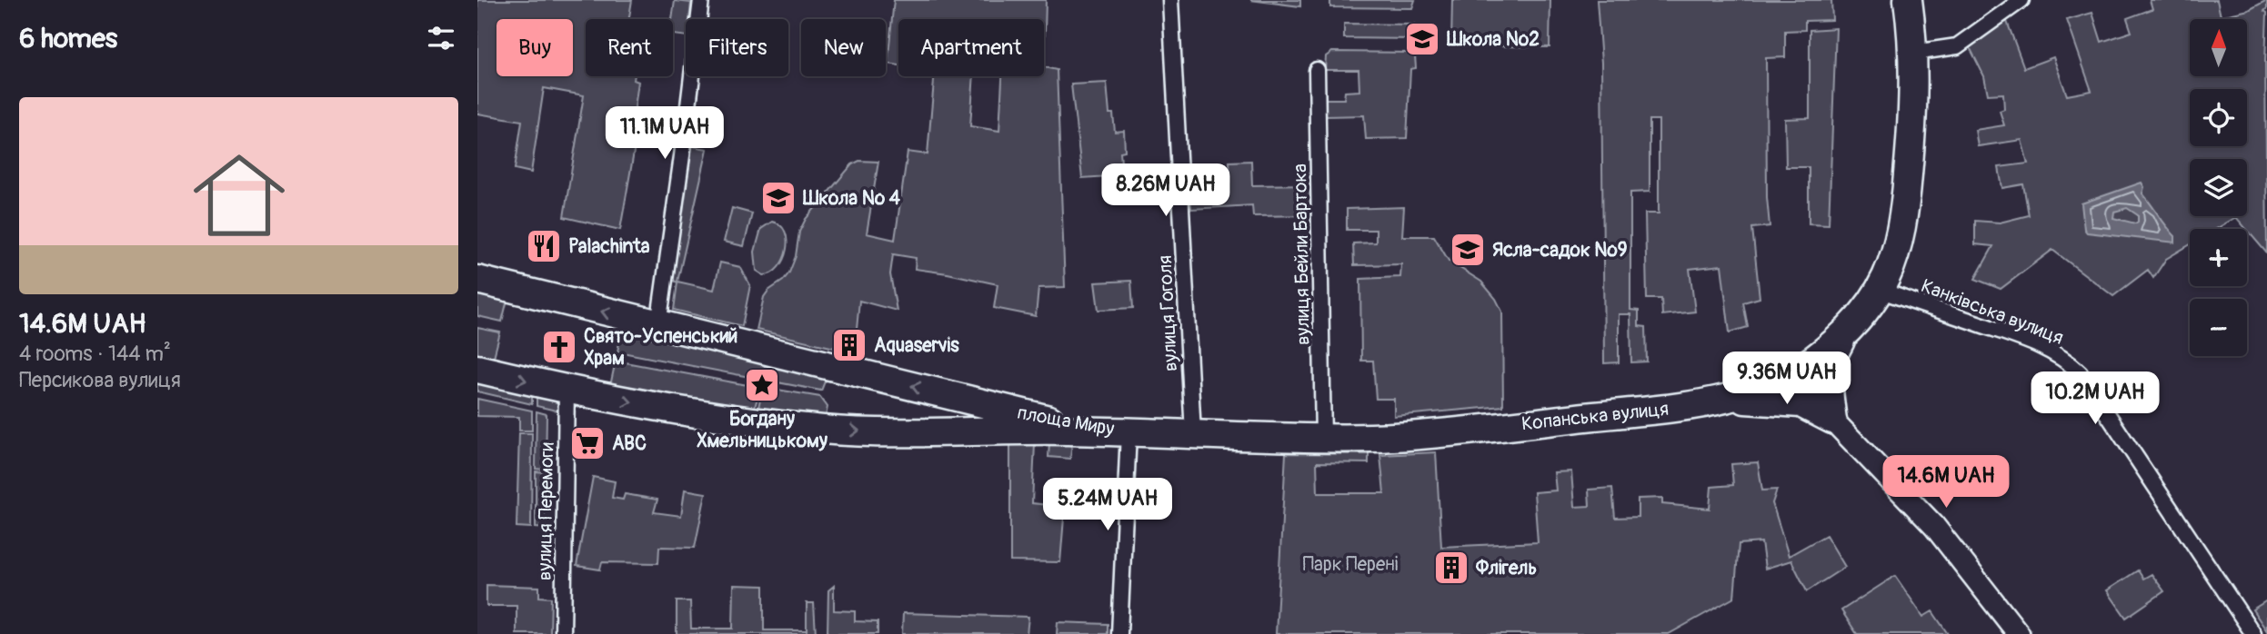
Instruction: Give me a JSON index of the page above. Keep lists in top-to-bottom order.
{
  "streets": {
    "highway": ["Копанська вулиця", "площа Миру"],
    "street": [
      "вулиця Бейли Бартока",
      "Канківська вулиця",
      "вулиця Гоголя",
      "вулиця Перемоги"
    ]
  },
  "crossings": [
    ["вулиця Бейли Бартока", "Копанська вулиця"],
    ["Канківська вулиця", "Копанська вулиця"],
    ["вулиця Гоголя", "Копанська вулиця"],
    ["Копанська вулиця", "площа Миру"],
    ["площа Миру", "вулиця Перемоги"]
  ],
  "parks": ["Парк Перені"],
  "places": {
    "school or university": ["Школа №2", "Школа № 4", "Ясла-садок №9"],
    "restaurant": ["Palachinta"],
    "building": ["Aquaservis", "Флігель"],
    "church": ["Свято-Успенський Храм"],
    "place": ["Богдану Хмельницькому"],
    "supermarket": ["ABC"]
  },
  "north": "top",
  "page": {
    "heading": "6 homes",
    "map_buttons": ["+", "−"],
    "chip": [
      "Buy",
      "Rent",
      "Filters",
      "New",
      "Apartment"
    ],
    "list": [
      {
        "name": "14.6M UAH",
        "note": "4 rooms · 144 m² · Персикова вулиця"
      }
    ],
    "price": [
      "11.1M UAH",
      "8.26M UAH",
      "9.36M UAH",
      "10.2M UAH",
      "14.6M UAH",
      "5.24M UAH"
    ]
  }
}
